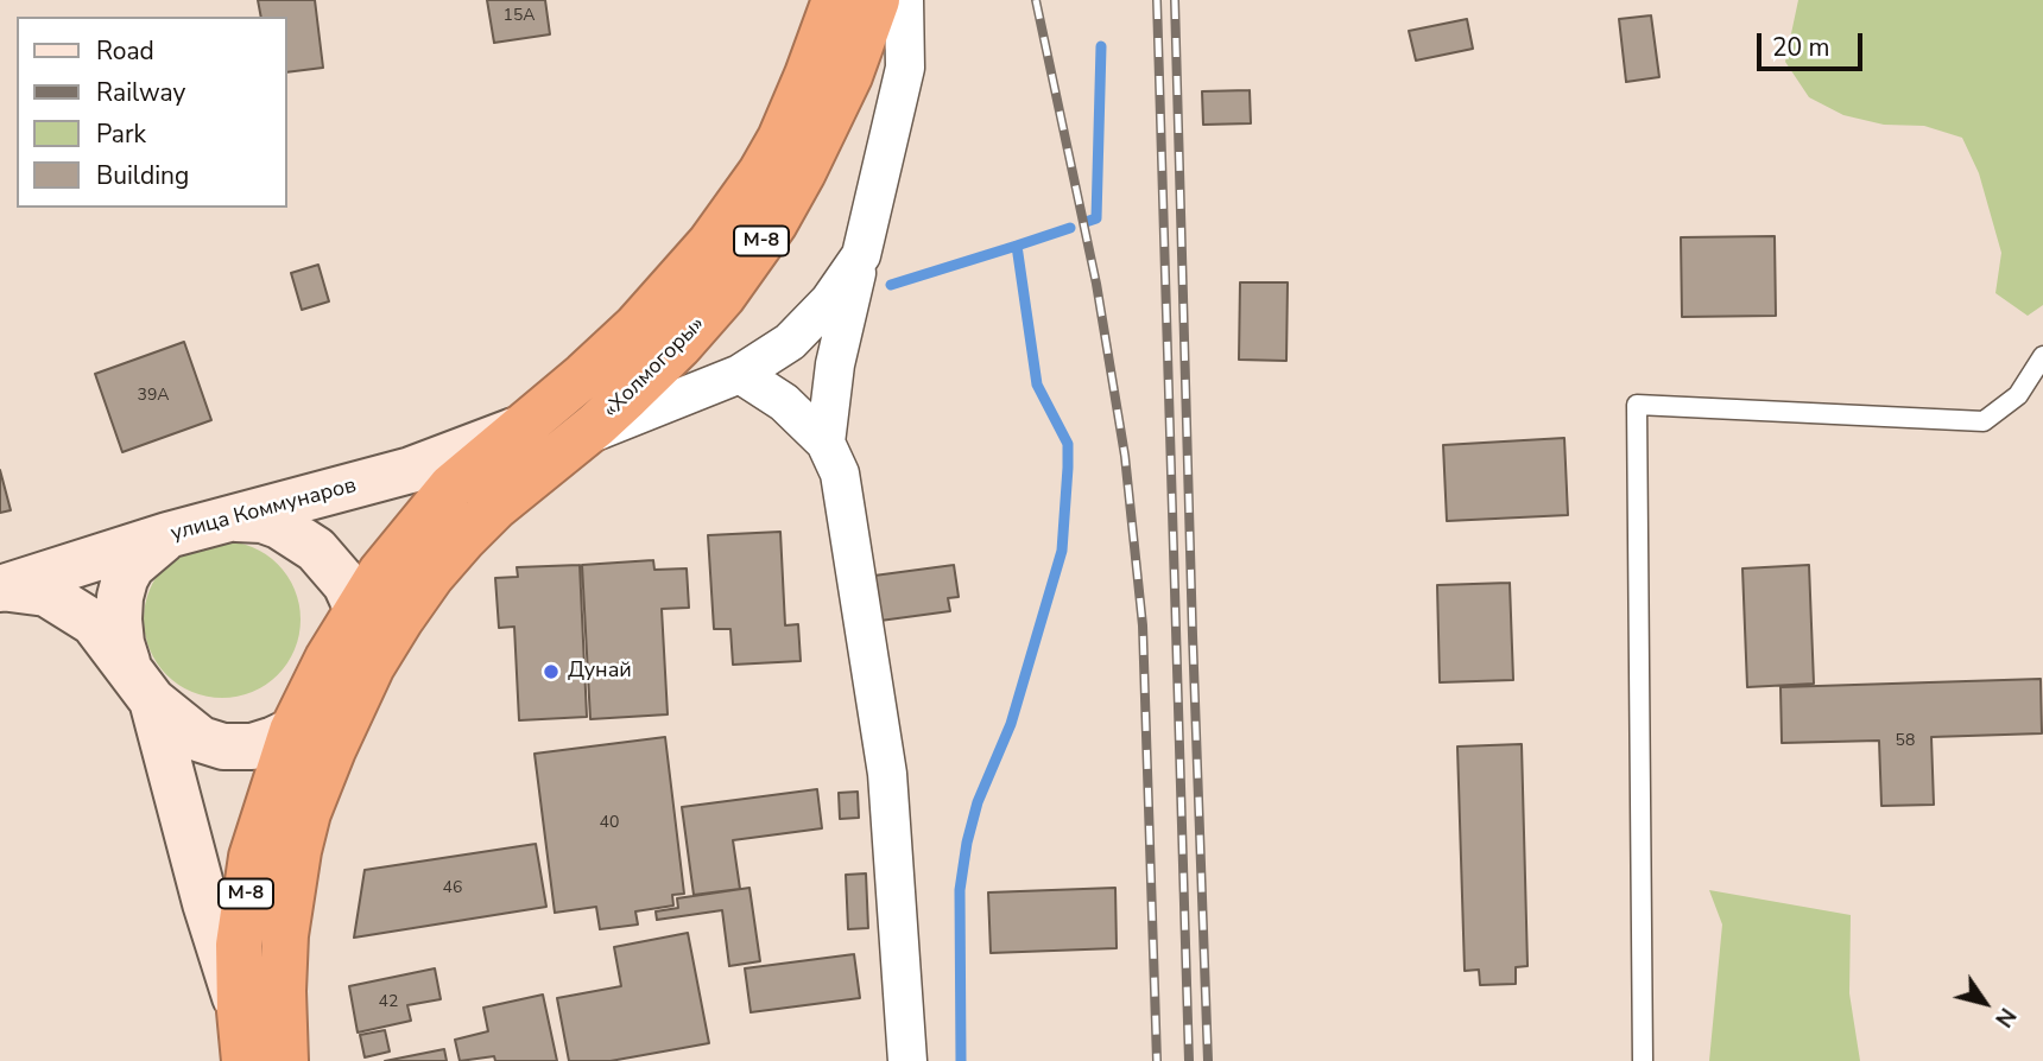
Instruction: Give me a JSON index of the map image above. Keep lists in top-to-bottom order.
{
  "streets": {
    "highway": ["М-8", "«Холмогоры»"],
    "street": ["улица Коммунаров"]
  },
  "crossings": [
    ["М-8", "«Холмогоры»"],
    ["М-8", "улица Коммунаров"],
    ["«Холмогоры»", "улица Коммунаров"]
  ],
  "places": ["Дунай"],
  "house_numbers": [
    "15А",
    "39А",
    "58",
    "40",
    "46",
    "42"
  ],
  "legend": [
    "Road",
    "Railway",
    "Park",
    "Building"
  ],
  "scale_bar": "20 m",
  "north": "bottom right"
}
